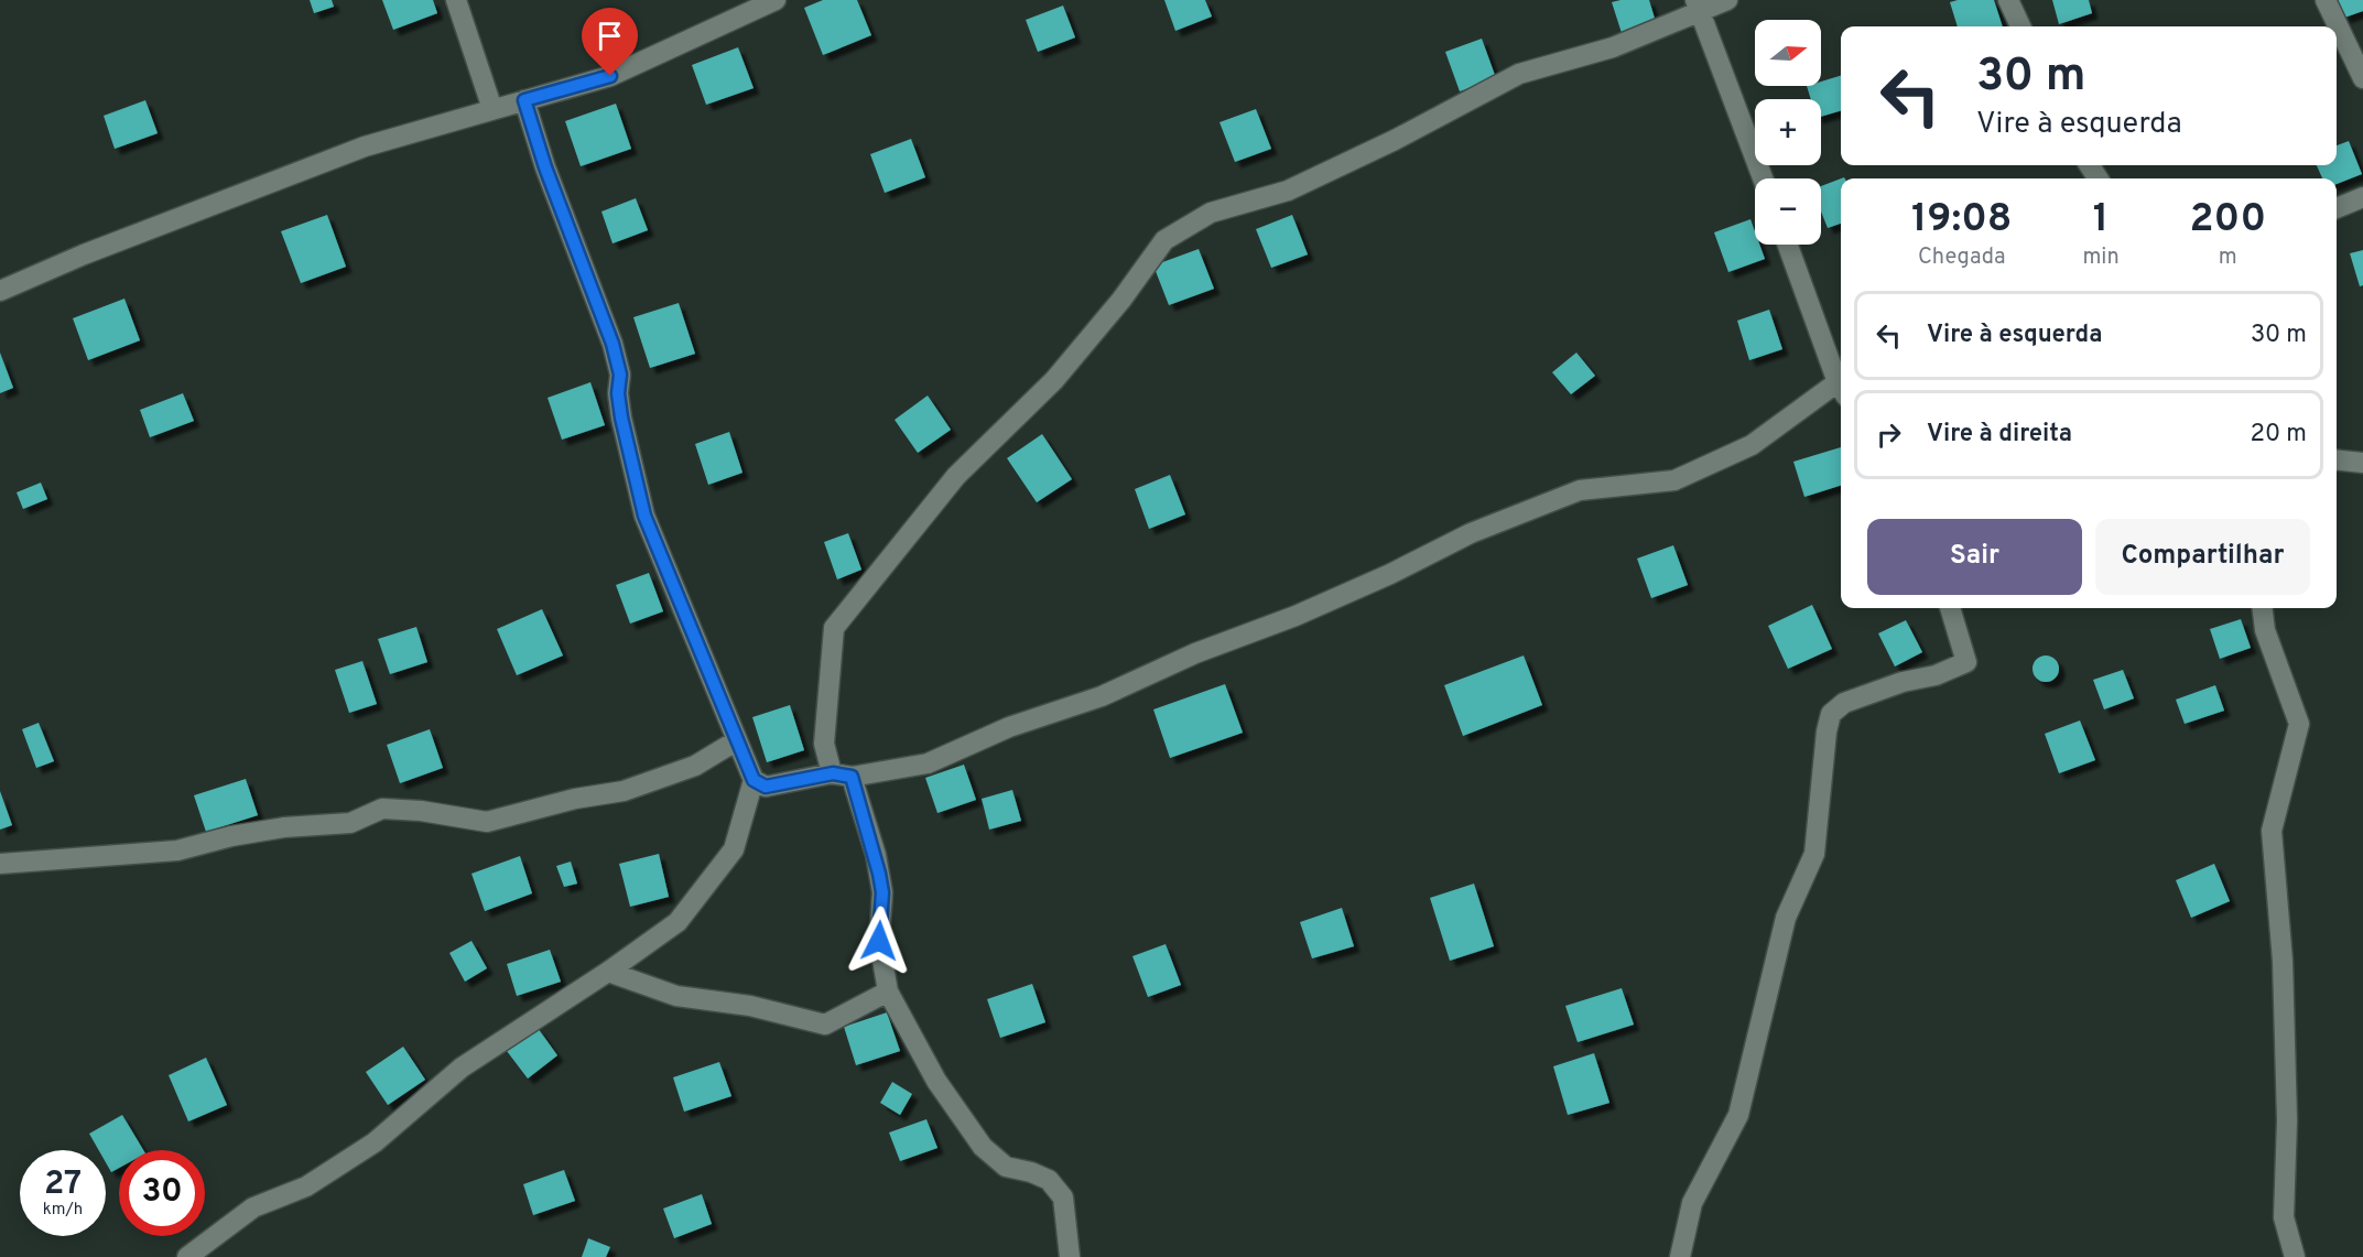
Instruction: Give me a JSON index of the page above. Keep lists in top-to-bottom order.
{
  "north": "right",
  "page": {
    "map_buttons": ["+", "−"],
    "turn": ["30 m", "Vire à esquerda"],
    "eta": [
      "19:08",
      "Chegada",
      "1",
      "min",
      "200",
      "m"
    ],
    "list": [
      {
        "name": "Vire à esquerda",
        "value": "30 m"
      },
      {
        "name": "Vire à direita",
        "value": "20 m"
      }
    ],
    "buttons": ["Sair", "Compartilhar"],
    "speed": "27 km/h",
    "limit": "30"
  }
}
